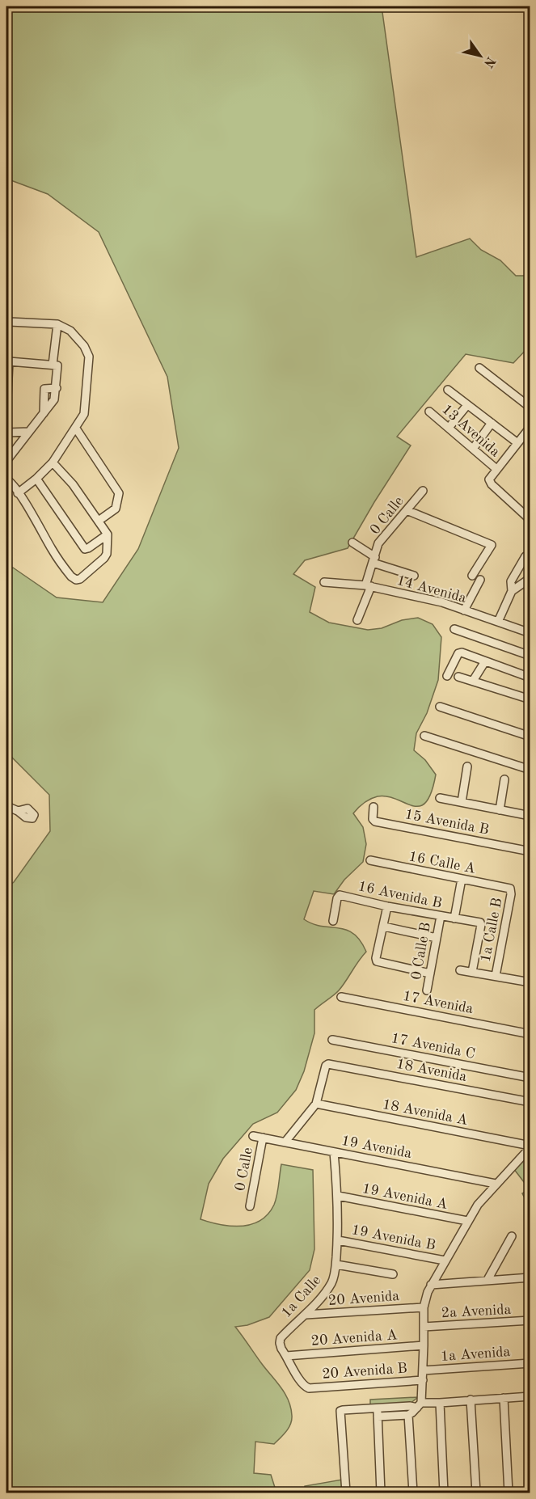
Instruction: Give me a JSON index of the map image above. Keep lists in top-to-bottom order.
{
  "streets": {
    "street": [
      "13 Avenida",
      "0 Calle",
      "14 Avenida",
      "15 Avenida B",
      "16 Calle A",
      "16 Avenida B",
      "1a Calle B",
      "0 Calle B",
      "17 Avenida",
      "17 Avenida C",
      "18 Avenida",
      "18 Avenida A",
      "19 Avenida",
      "19 Avenida A",
      "19 Avenida B",
      "1a Calle",
      "20 Avenida",
      "2a Avenida",
      "20 Avenida A",
      "1a Avenida",
      "20 Avenida B"
    ]
  },
  "crossings": [
    ["0 Calle", "14 Avenida"],
    ["0 Calle", "19 Avenida"],
    ["16 Calle A", "1a Calle B"],
    ["16 Avenida B", "0 Calle B"],
    ["18 Avenida", "18 Avenida A"],
    ["19 Avenida", "1a Calle"],
    ["19 Avenida A", "1a Calle"],
    ["19 Avenida B", "1a Calle"],
    ["1a Calle", "20 Avenida"],
    ["1a Calle", "20 Avenida A"],
    ["1a Calle", "20 Avenida B"]
  ],
  "north": "bottom right"
}
